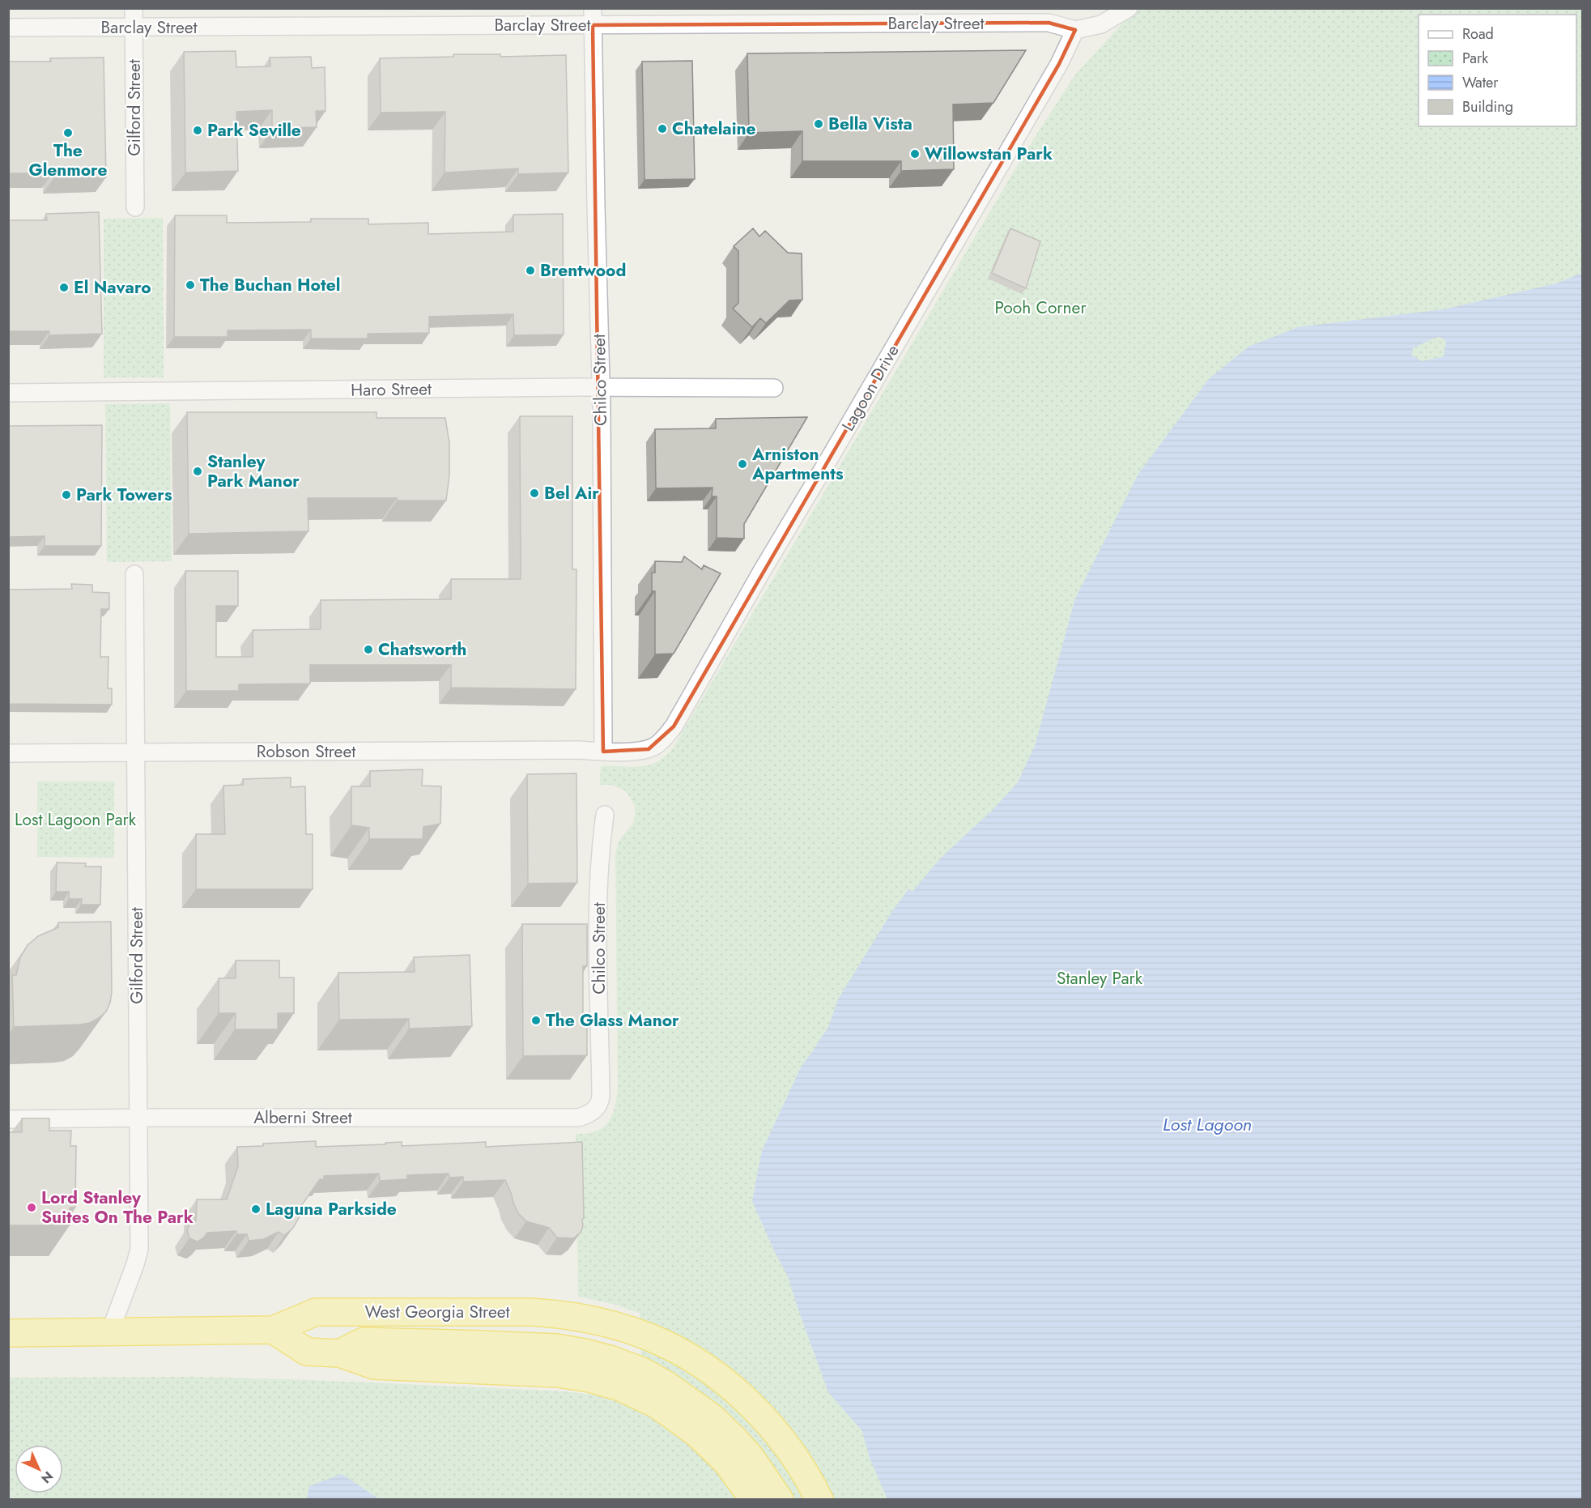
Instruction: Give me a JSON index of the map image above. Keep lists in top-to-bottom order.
{
  "streets": {
    "highway": ["West Georgia Street"],
    "street": [
      "Barclay Street",
      "Gilford Street",
      "Chilco Street",
      "Lagoon Drive",
      "Haro Street",
      "Robson Street",
      "Alberni Street"
    ]
  },
  "crossings": [
    ["Barclay Street", "Gilford Street"],
    ["Barclay Street", "Chilco Street"],
    ["Barclay Street", "Lagoon Drive"],
    ["Gilford Street", "Robson Street"],
    ["Gilford Street", "Alberni Street"],
    ["Gilford Street", "West Georgia Street"],
    ["Chilco Street", "Lagoon Drive"],
    ["Chilco Street", "Haro Street"],
    ["Chilco Street", "Robson Street"],
    ["Chilco Street", "Alberni Street"],
    ["Lagoon Drive", "Robson Street"]
  ],
  "water": ["Lost Lagoon"],
  "parks": ["Pooh Corner", "Lost Lagoon Park", "Stanley Park"],
  "places": [
    "Bella Vista",
    "Chatelaine",
    "Park Seville",
    "The Glenmore",
    "Willowstan Park",
    "Brentwood",
    "The Buchan Hotel",
    "El Navaro",
    "Arniston Apartments",
    "Stanley Park Manor",
    "Bel Air",
    "Park Towers",
    "Chatsworth",
    "The Glass Manor",
    "Lord Stanley Suites On The Park",
    "Laguna Parkside"
  ],
  "legend": [
    "Road",
    "Park",
    "Water",
    "Building"
  ],
  "north": "bottom right"
}
